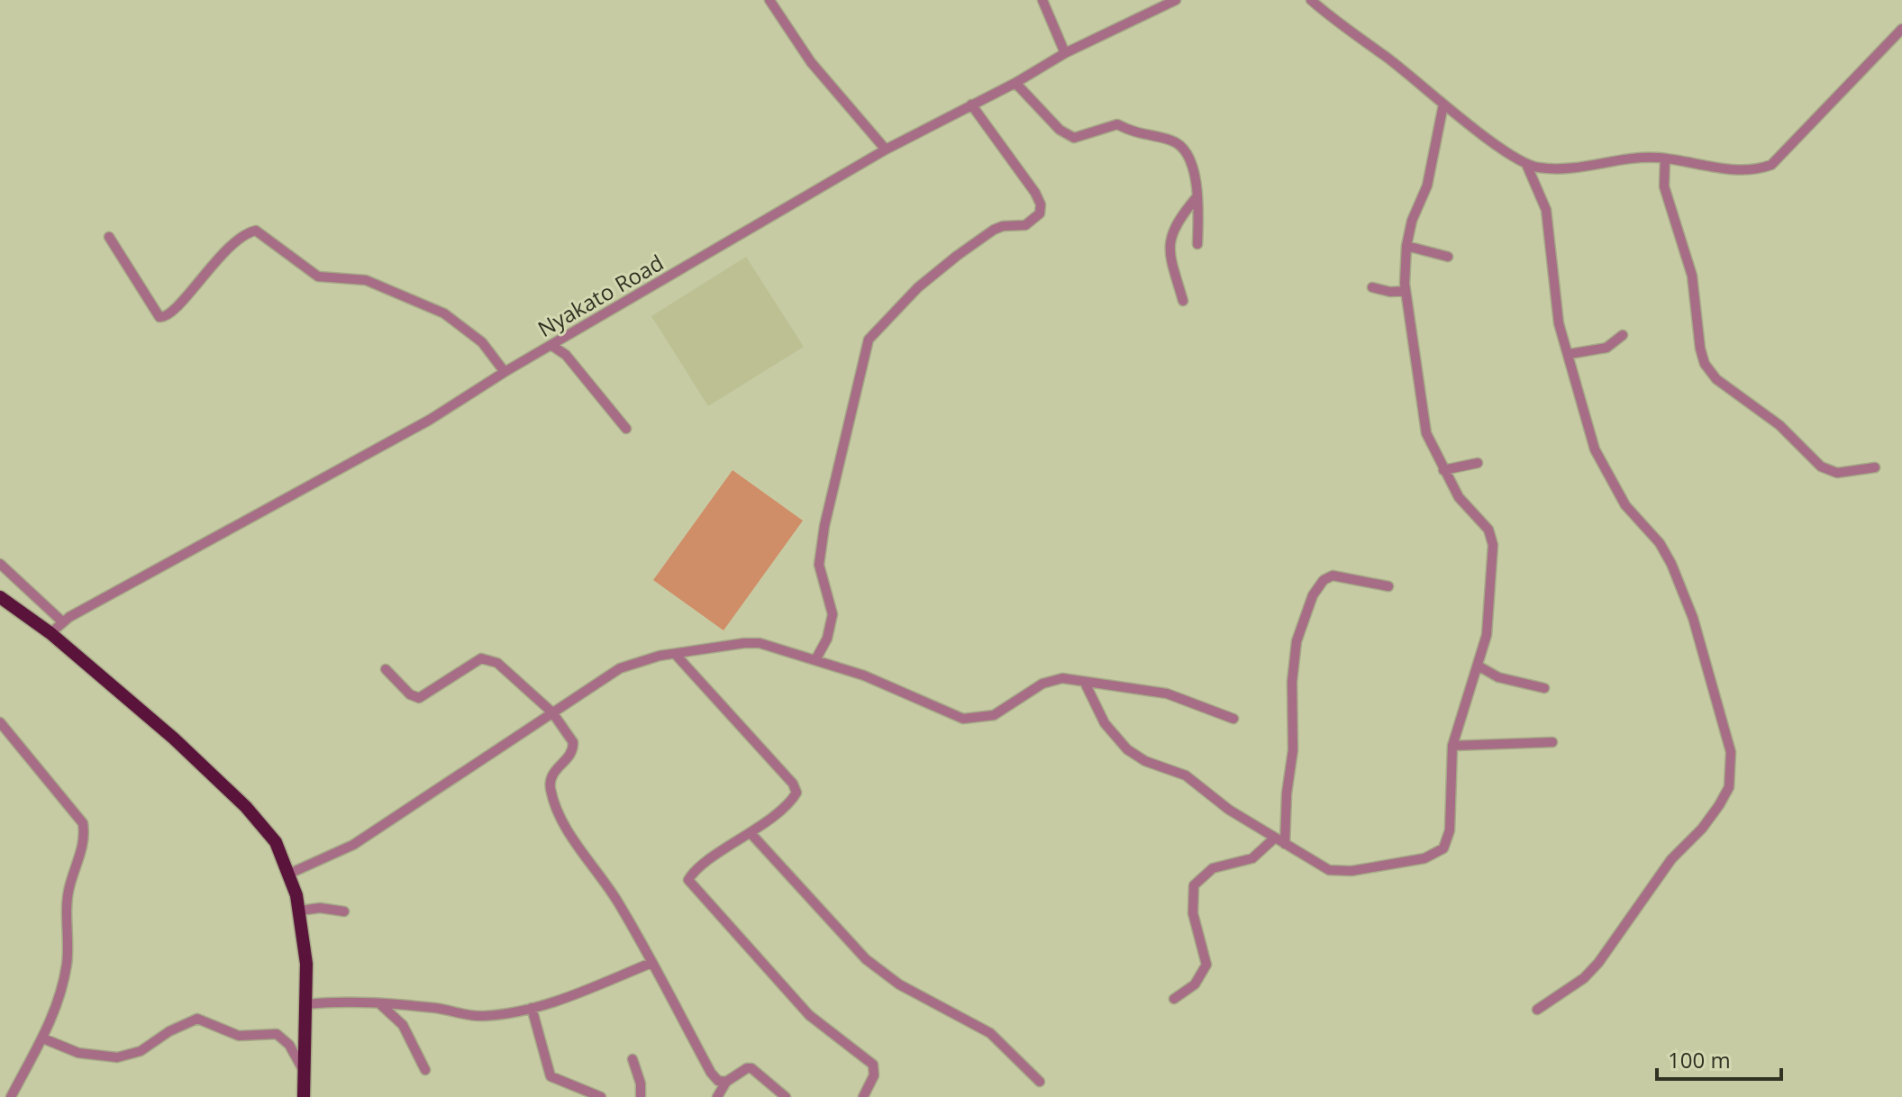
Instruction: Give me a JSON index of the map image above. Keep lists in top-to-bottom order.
{
  "streets": {
    "street": ["Nyakato Road"]
  },
  "scale_bar": "100 m"
}
